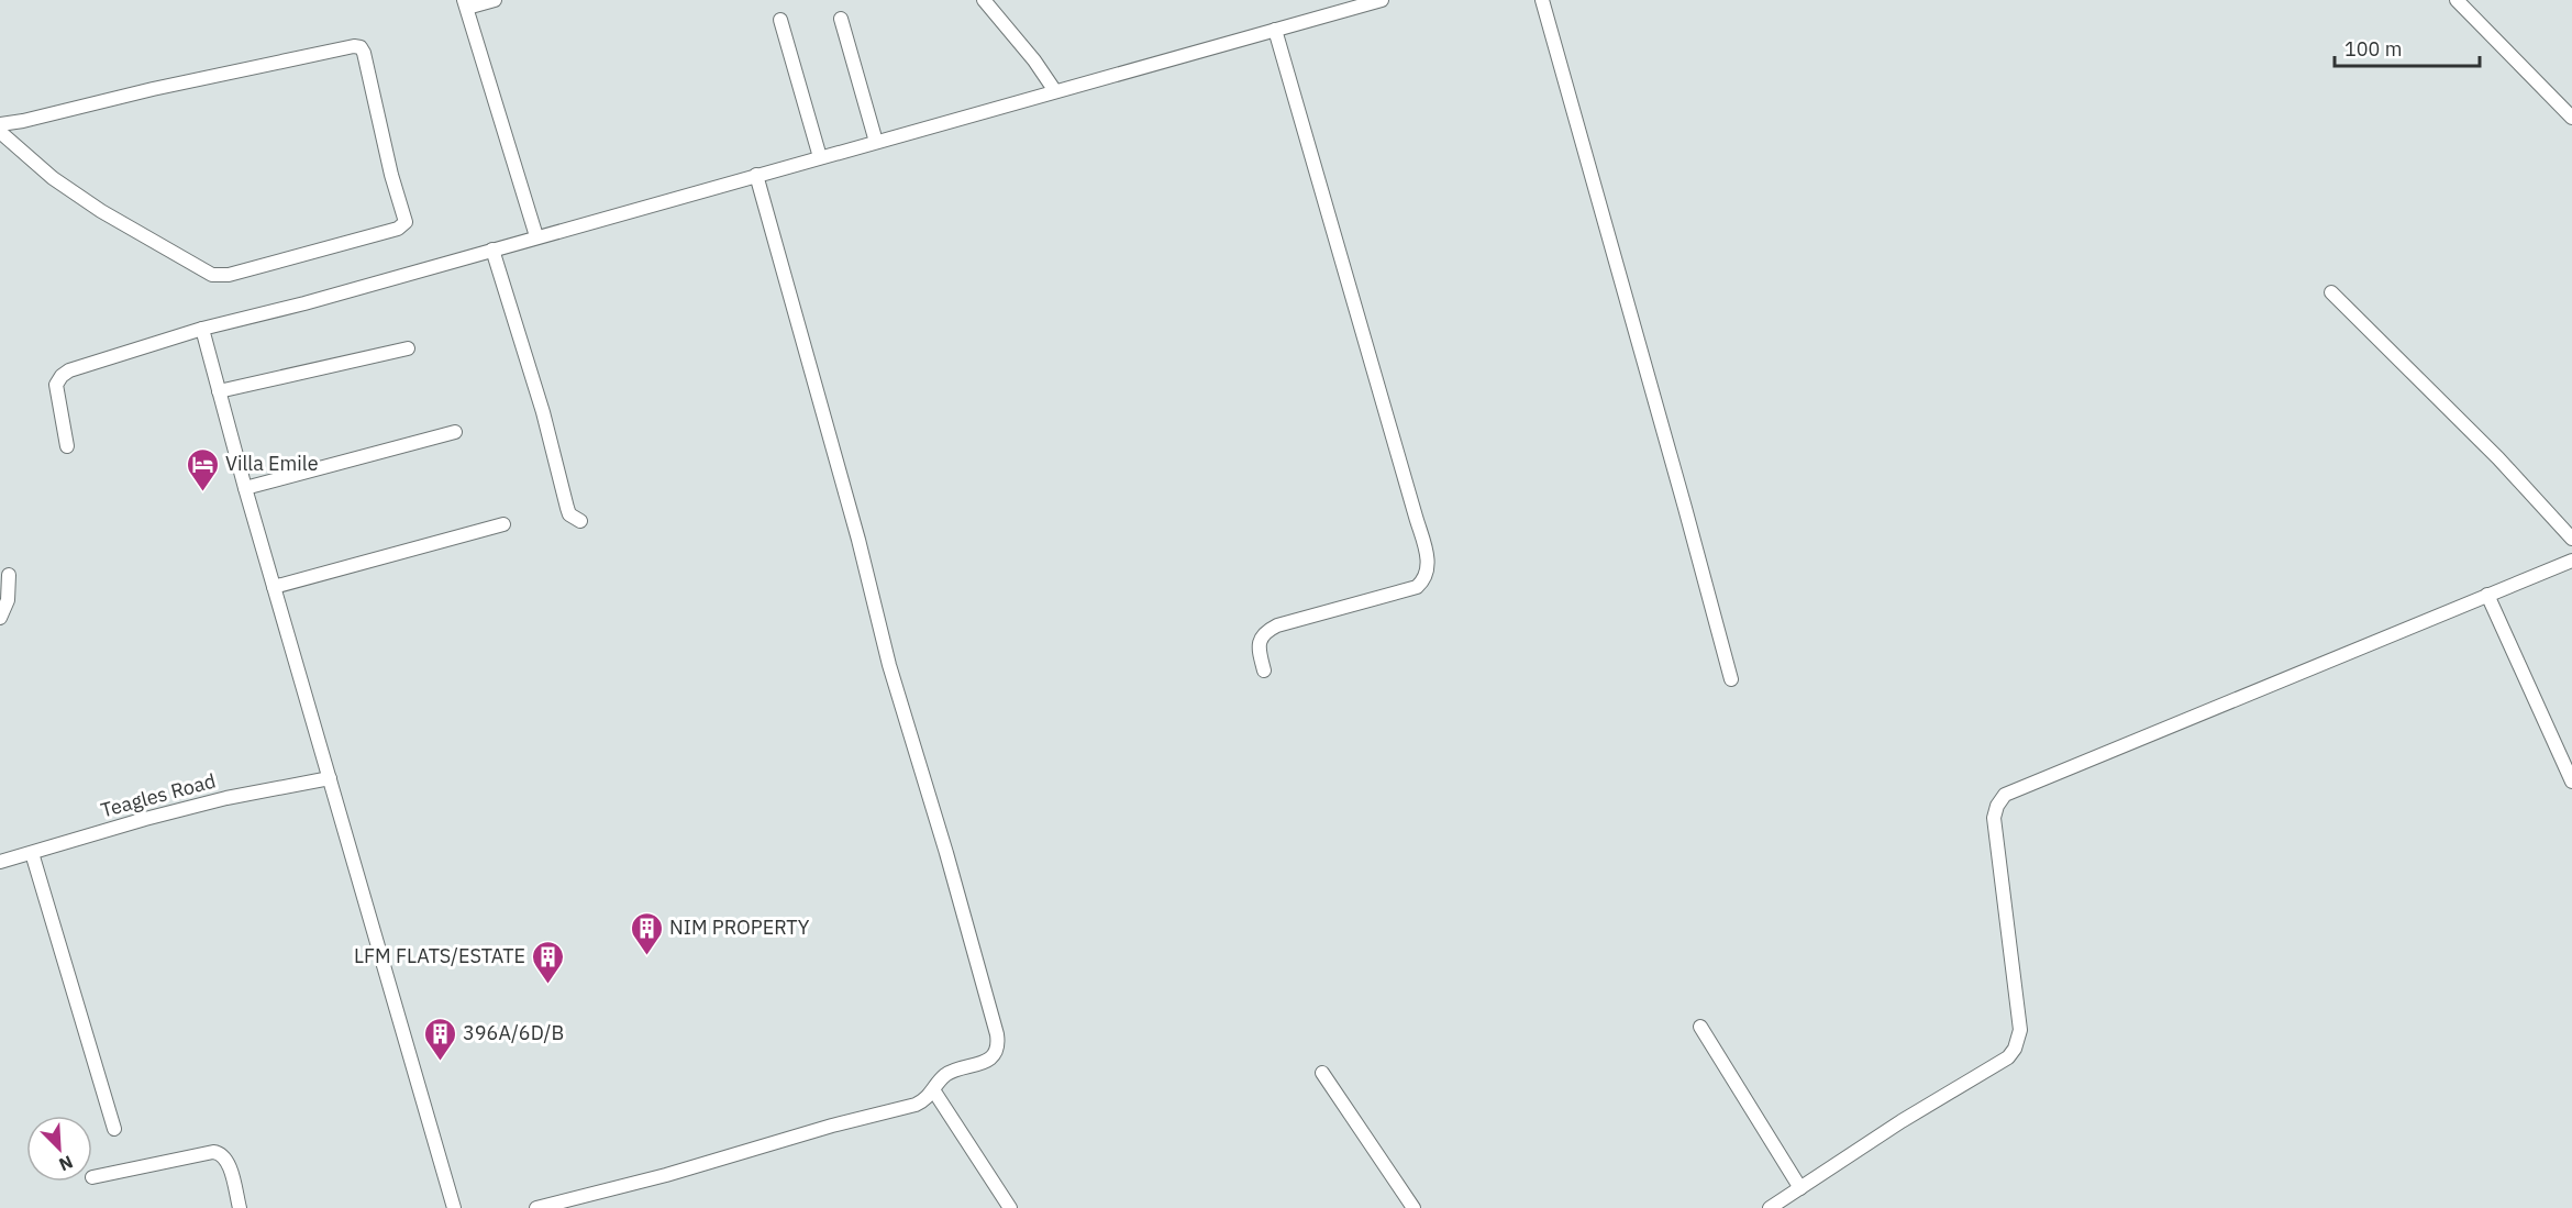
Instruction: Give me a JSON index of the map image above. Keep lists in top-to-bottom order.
{
  "streets": {
    "street": ["Teagles Road"]
  },
  "places": {
    "hotel": ["Villa Emile"],
    "building": ["NIM PROPERTY", "LFM FLATS/ESTATE", "396A/6D/B"]
  },
  "scale_bar": "100 m",
  "north": "bottom right"
}
